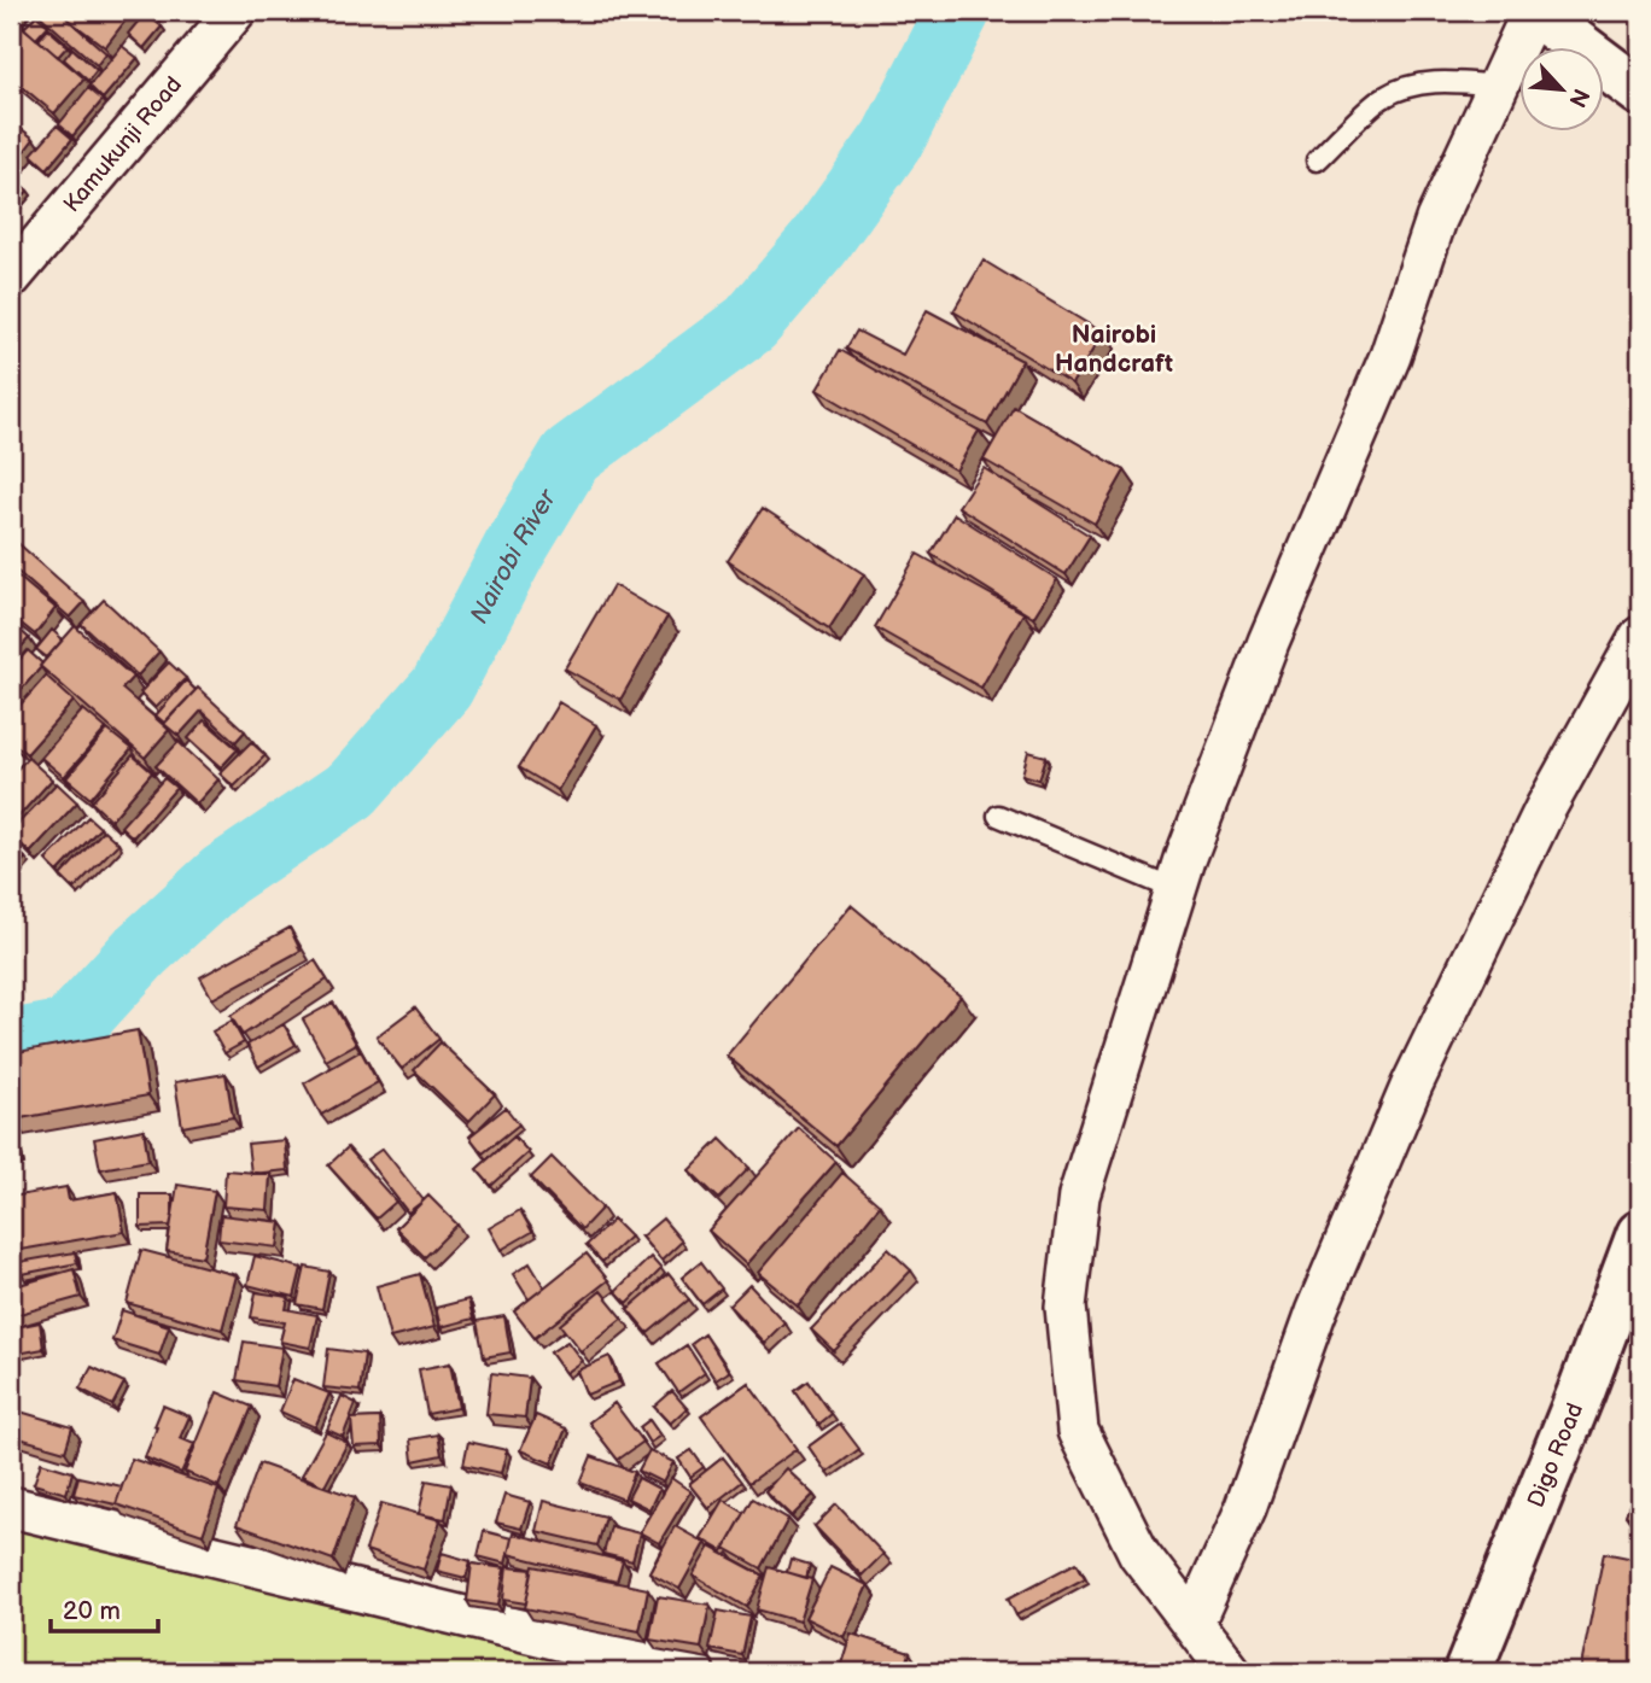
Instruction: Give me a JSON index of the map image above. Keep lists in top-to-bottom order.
{
  "streets": {
    "main road": ["Digo Road"],
    "street": ["Kamukunji Road"]
  },
  "districts": ["Nairobi Handcraft"],
  "water": ["Nairobi River"],
  "scale_bar": "20 m",
  "north": "bottom right"
}
